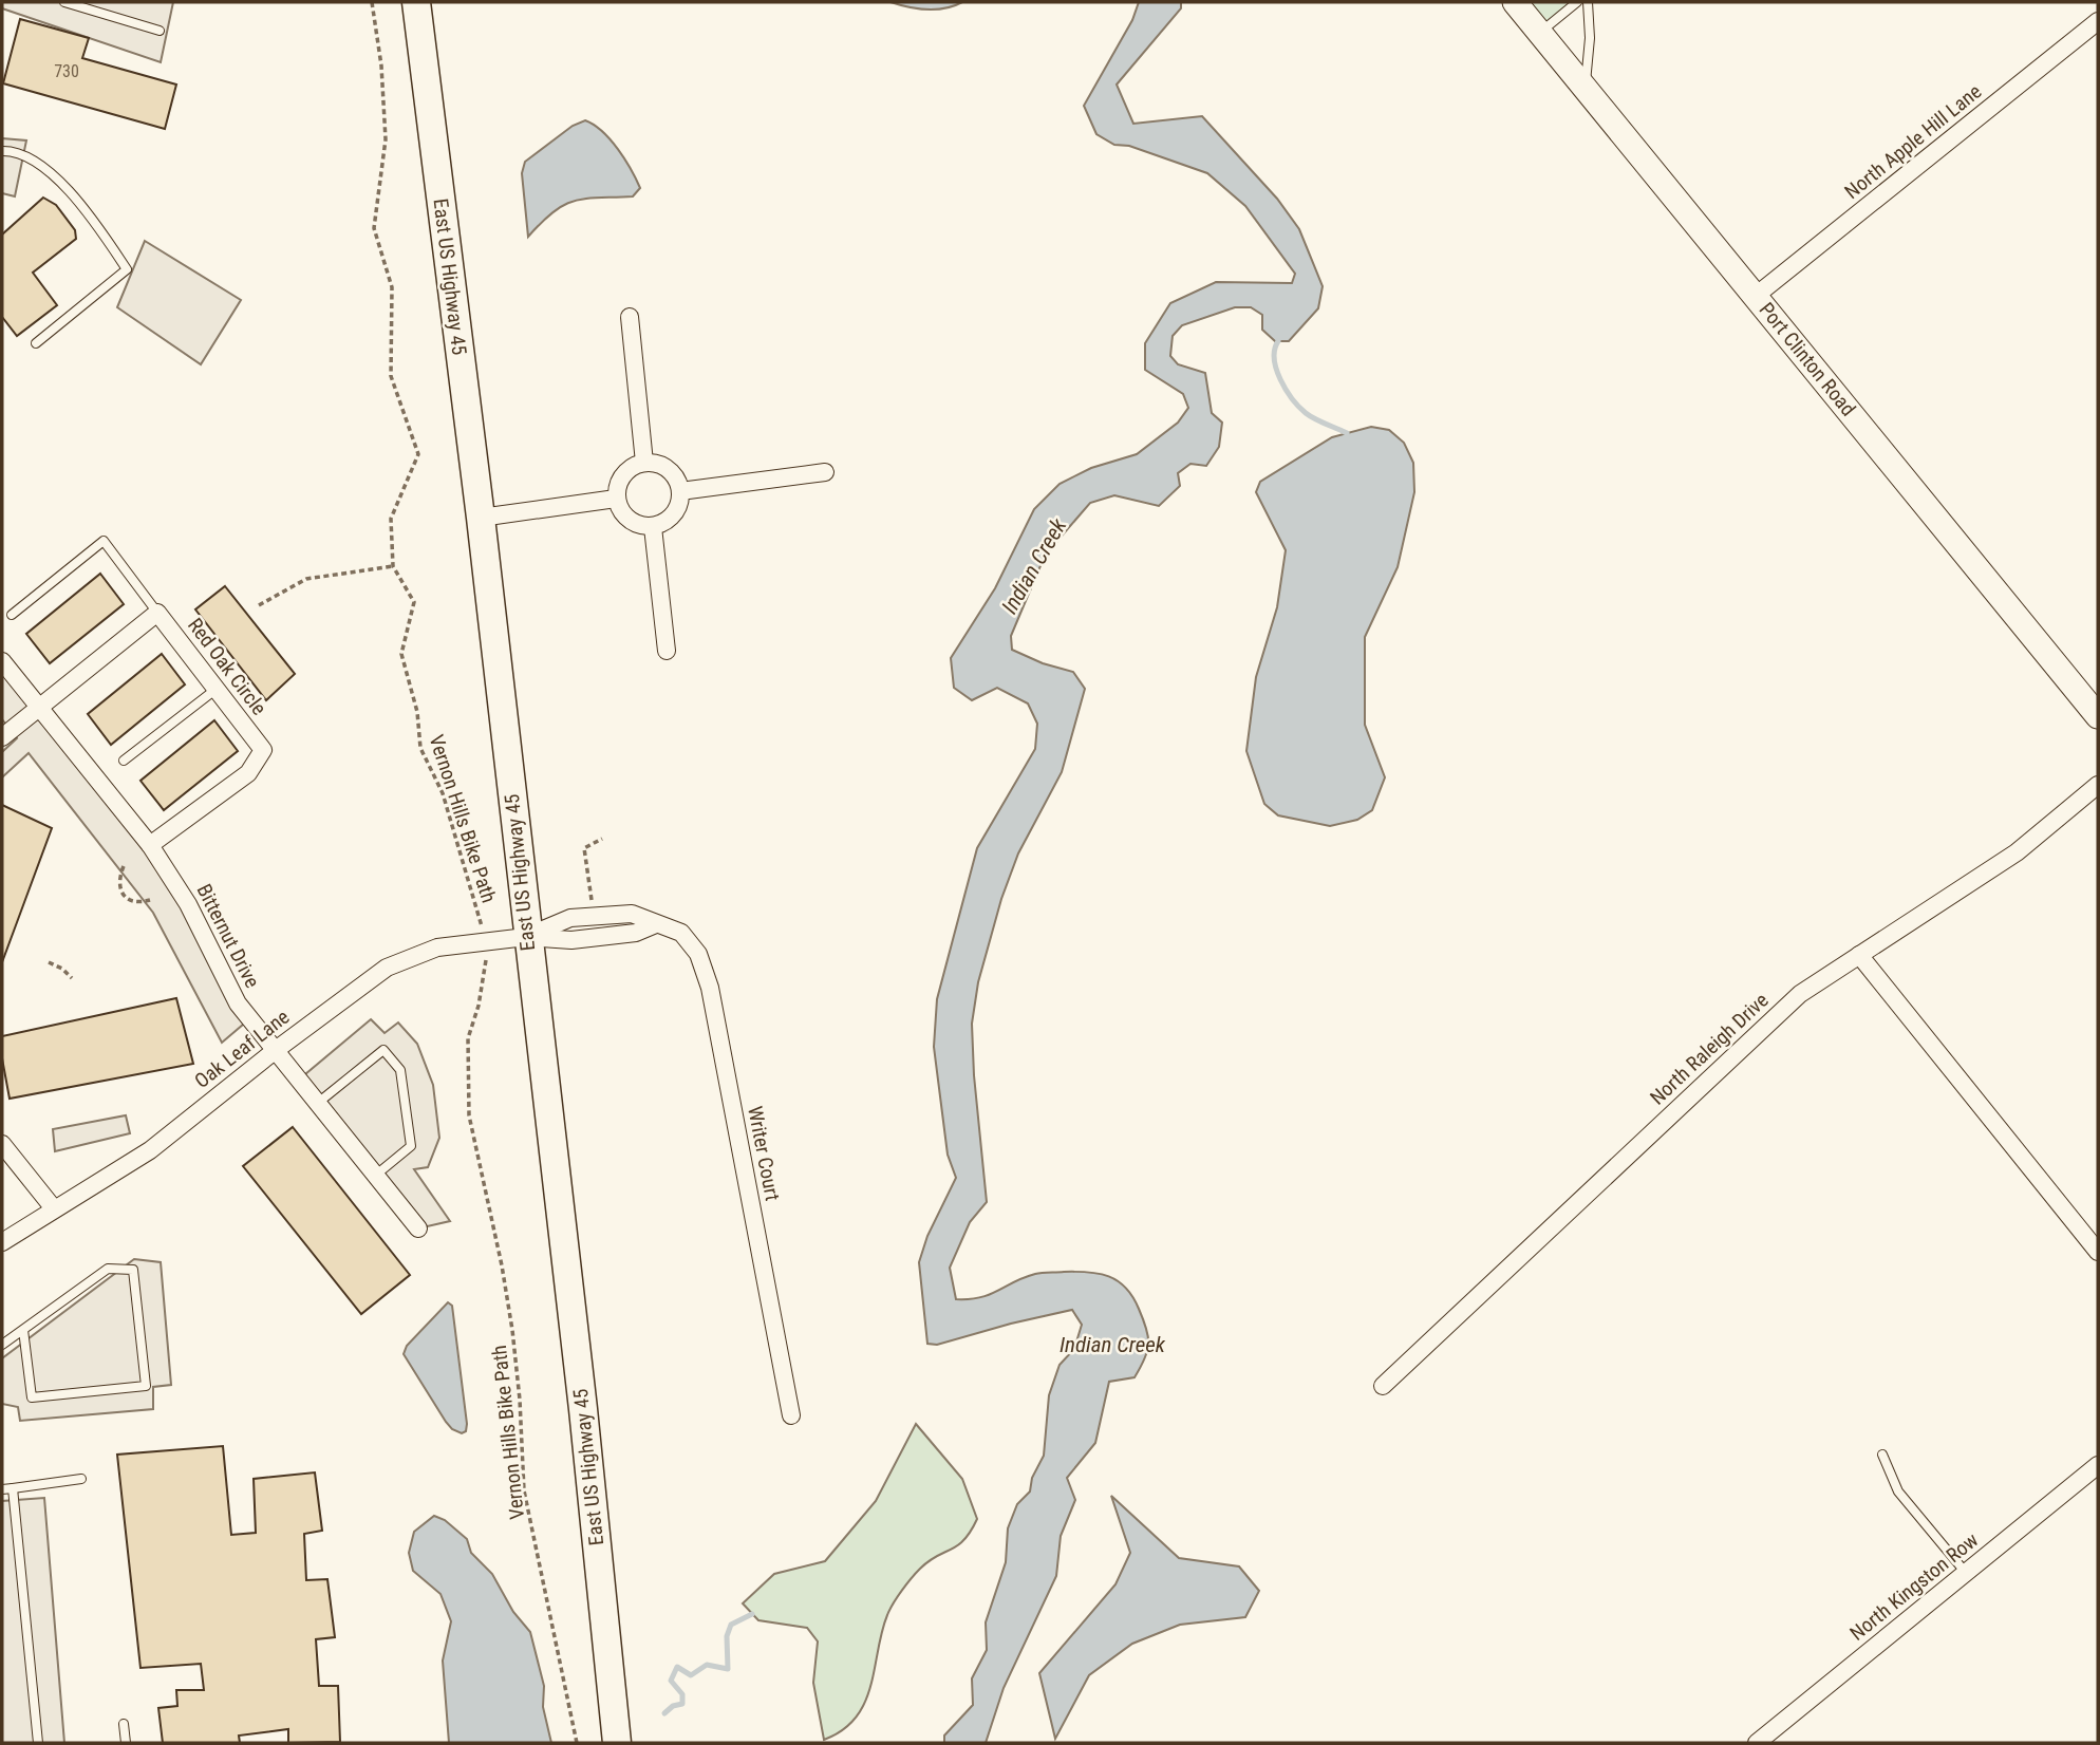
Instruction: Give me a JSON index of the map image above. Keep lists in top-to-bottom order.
{
  "streets": {
    "main road": ["East US Highway 45"],
    "street": [
      "North Apple Hill Lane",
      "Port Clinton Road",
      "Red Oak Circle",
      "Bitternut Drive",
      "Oak Leaf Lane",
      "North Raleigh Drive",
      "Writer Court",
      "North Kingston Row"
    ],
    "path": ["Vernon Hills Bike Path"]
  },
  "crossings": [
    ["North Apple Hill Lane", "Port Clinton Road"],
    ["East US Highway 45", "Oak Leaf Lane"],
    ["East US Highway 45", "Writer Court"],
    ["Red Oak Circle", "Bitternut Drive"],
    ["Vernon Hills Bike Path", "Oak Leaf Lane"],
    ["Bitternut Drive", "Oak Leaf Lane"],
    ["Oak Leaf Lane", "Writer Court"]
  ],
  "water": ["Indian Creek"],
  "house_numbers": ["730"]
}
